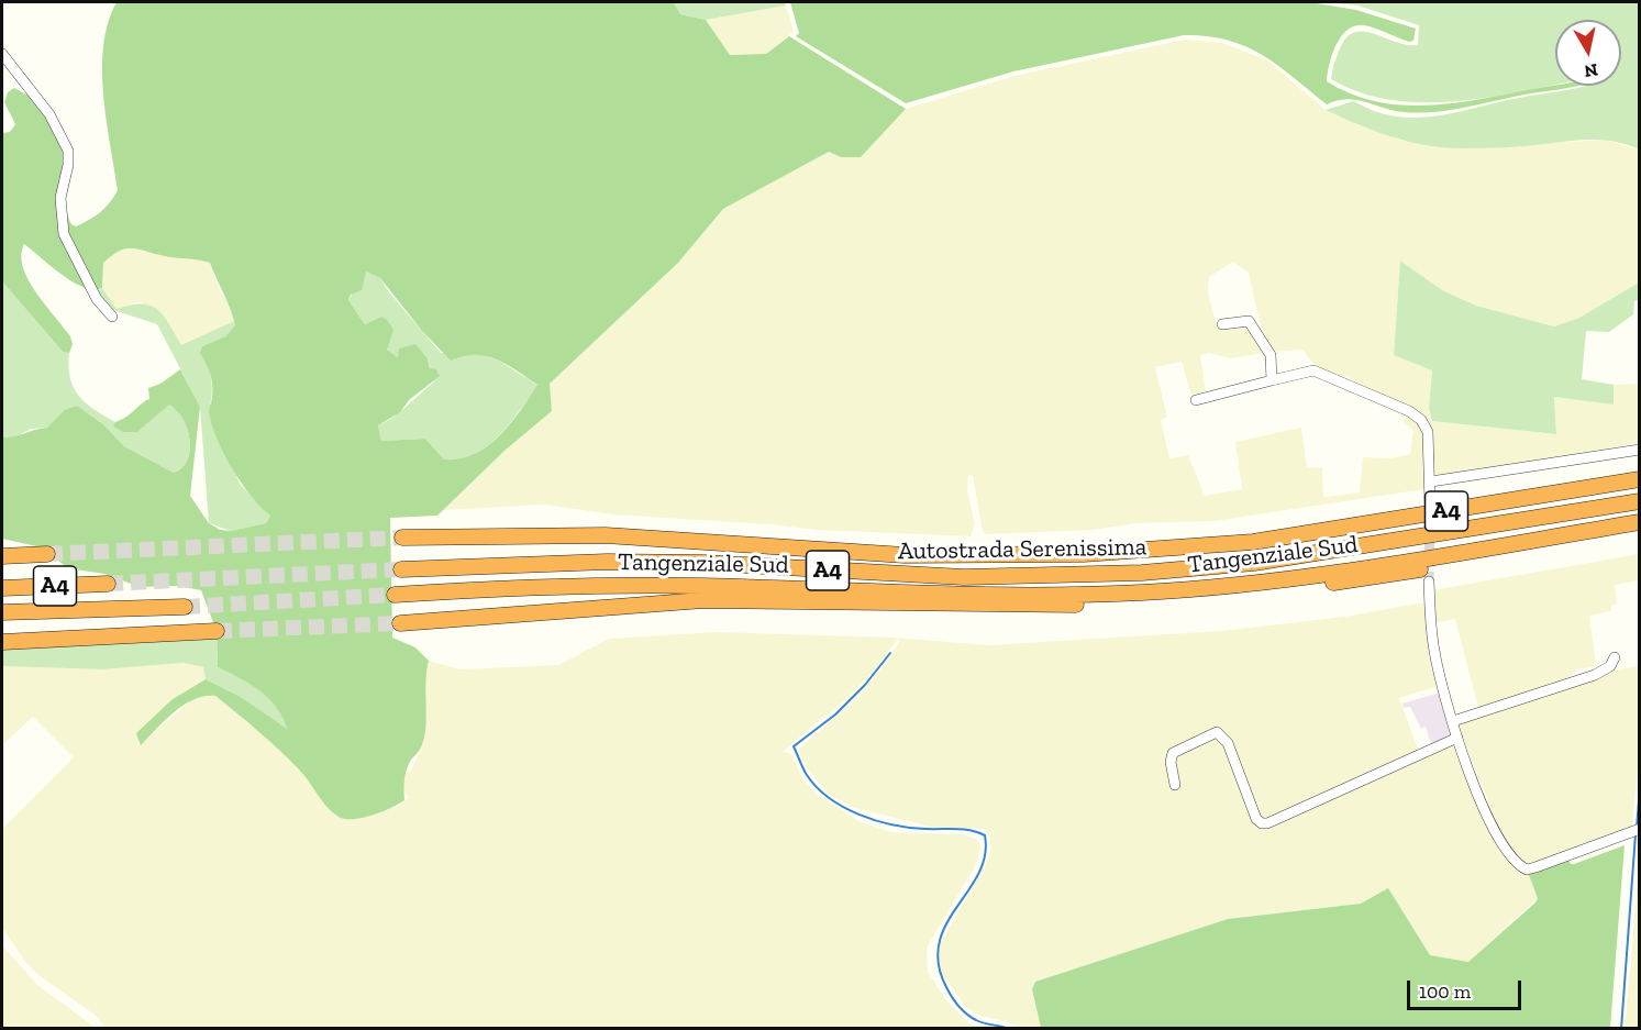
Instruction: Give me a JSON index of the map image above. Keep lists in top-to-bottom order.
{
  "streets": {
    "highway": ["A4", "Autostrada Serenissima", "Tangenziale Sud"]
  },
  "scale_bar": "100 m",
  "north": "bottom"
}
